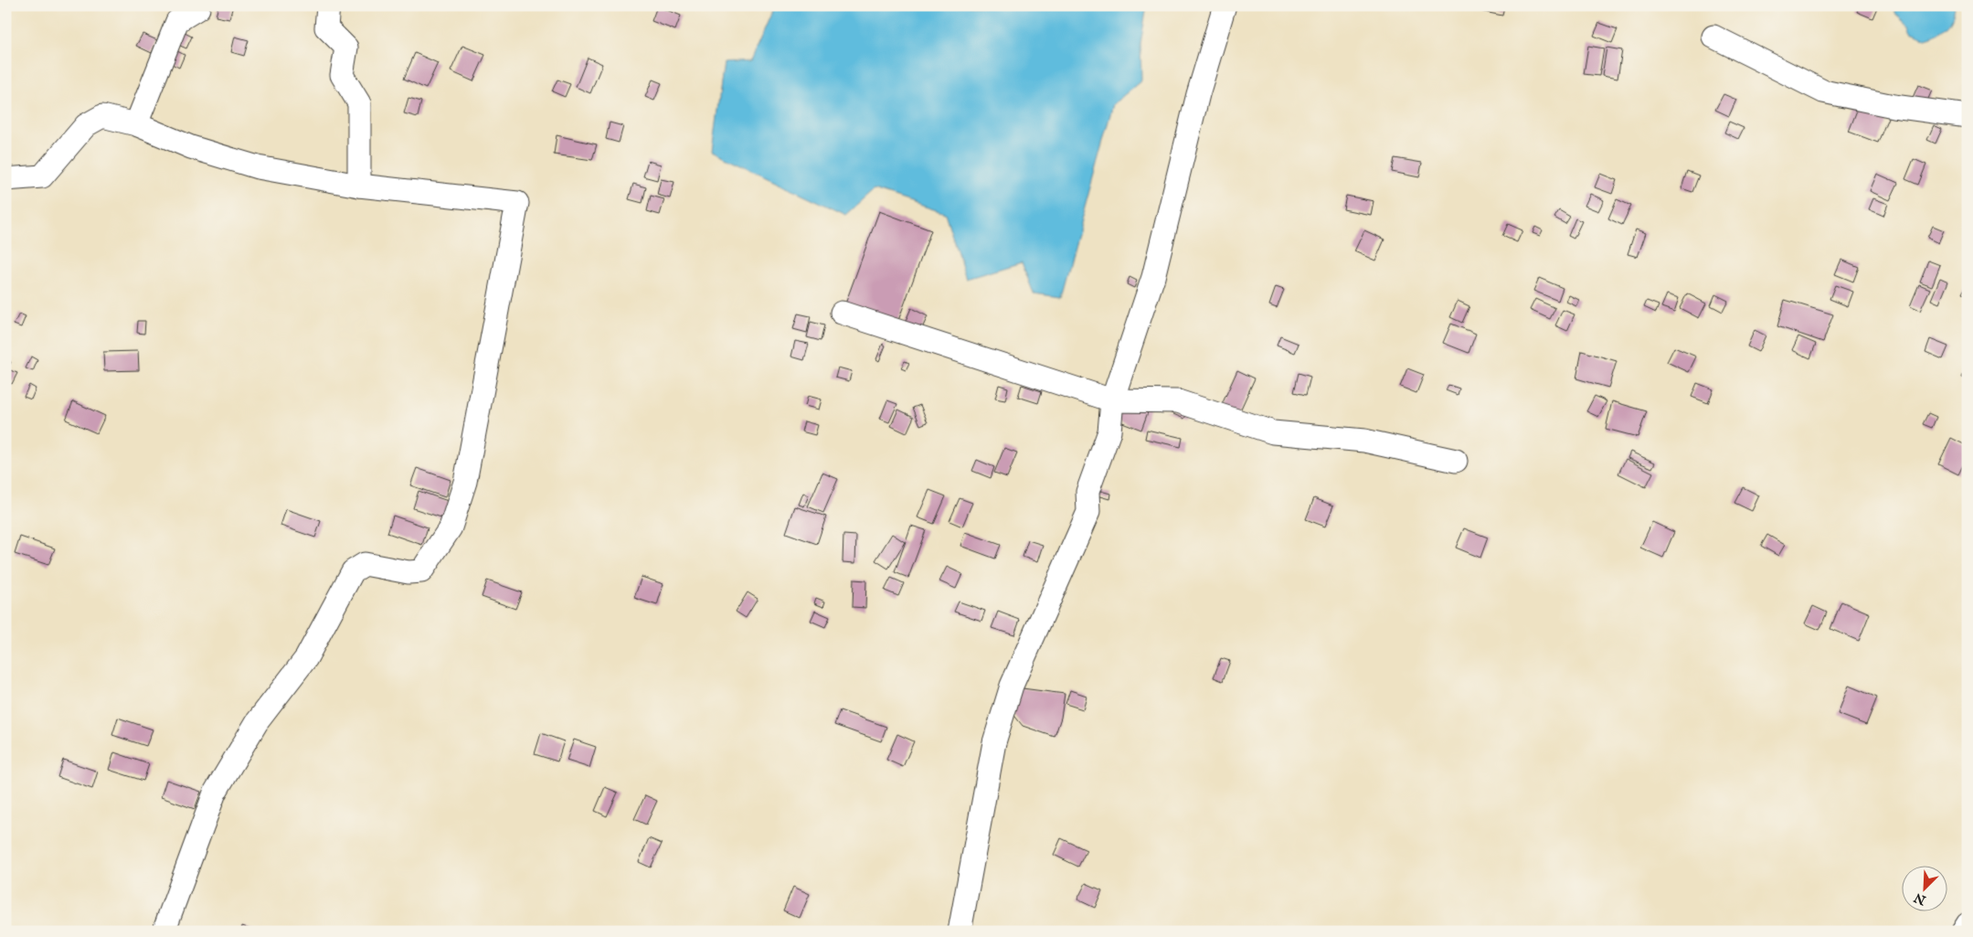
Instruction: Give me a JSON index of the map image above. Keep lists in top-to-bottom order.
{
  "north": "bottom left"
}
